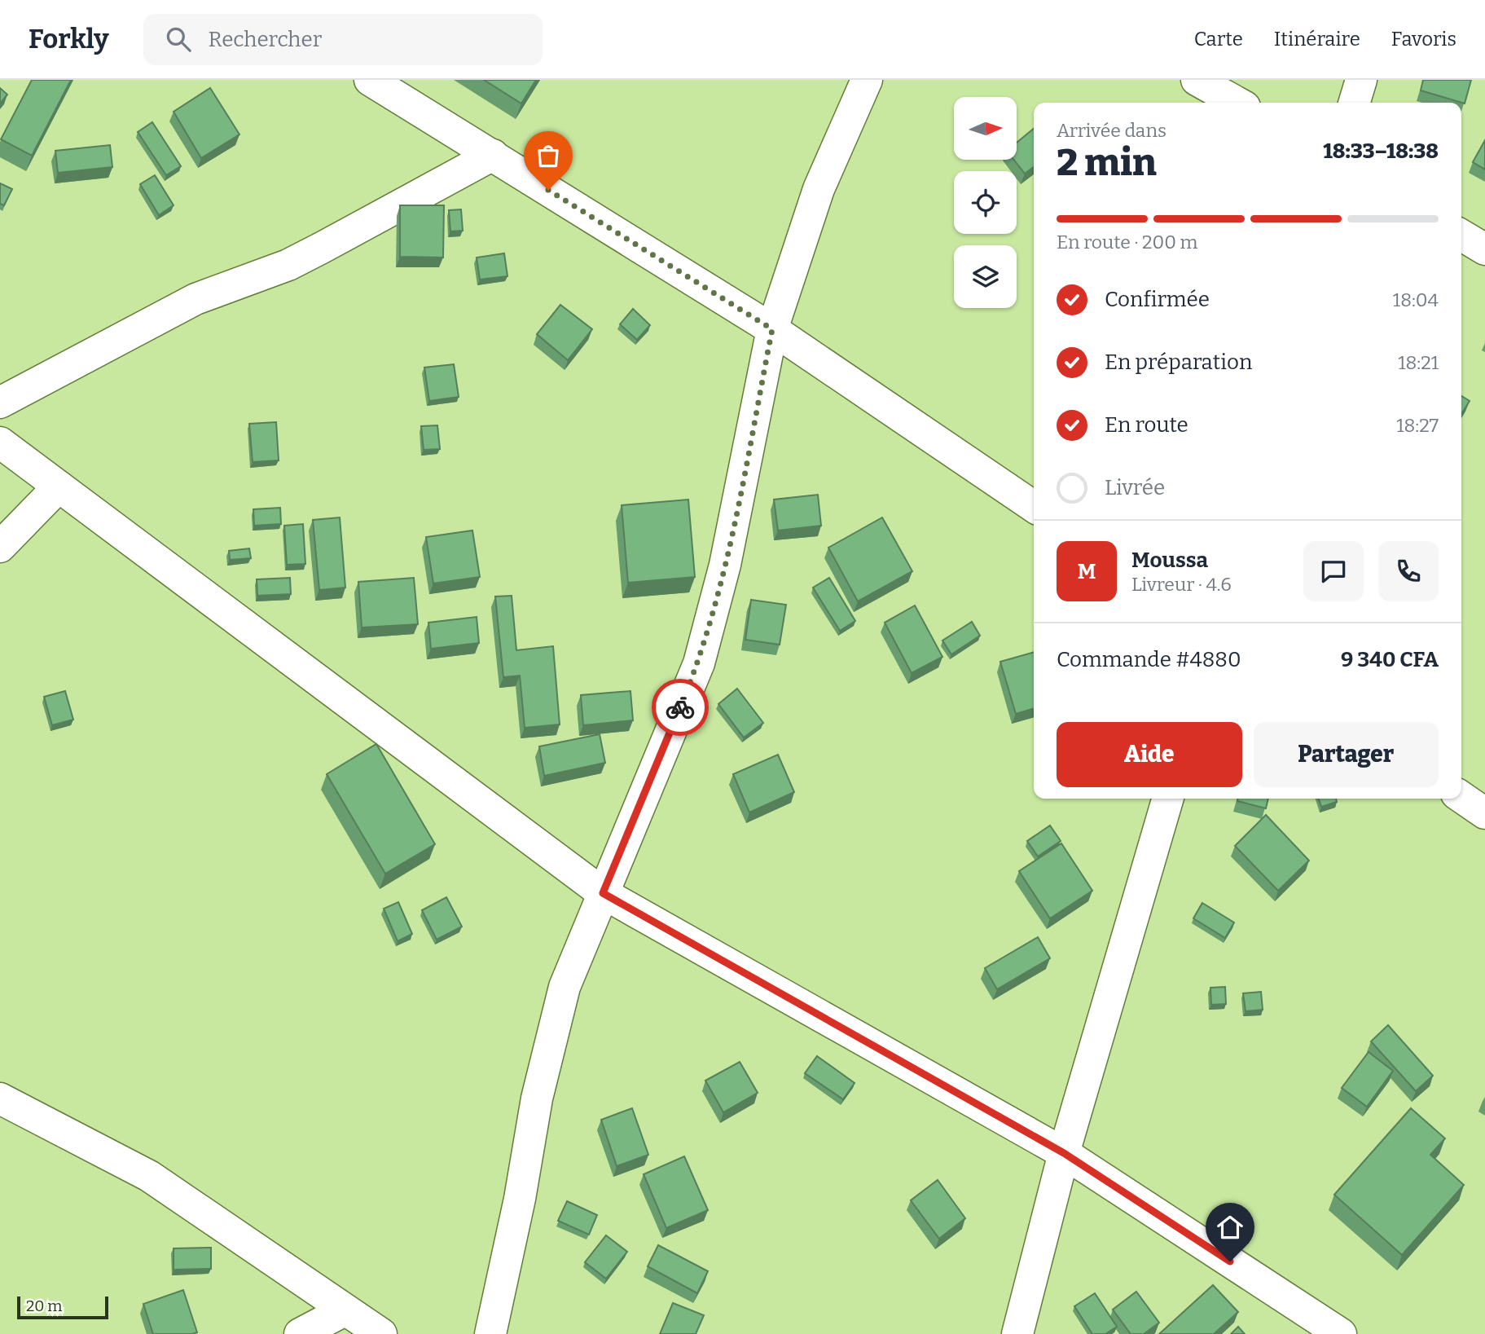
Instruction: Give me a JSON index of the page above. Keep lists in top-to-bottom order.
{
  "scale_bar": "20 m",
  "north": "right",
  "page": {
    "header": "Forkly",
    "search": "Rechercher",
    "nav": ["Carte", "Itinéraire", "Favoris"],
    "heading": ["2 min", "Arrivée dans", "18:33–18:38"],
    "panel": [
      "Moussa",
      "Livreur · 4.6",
      "Commande #4880",
      "9 340 CFA"
    ],
    "bar": "En route · 200 m",
    "list": [
      ["Confirmée", "18:04"],
      ["En préparation", "18:21"],
      ["En route", "18:27"],
      "Livrée"
    ],
    "round": "M",
    "buttons": ["Aide", "Partager"],
    "scale": "20 m"
  }
}
